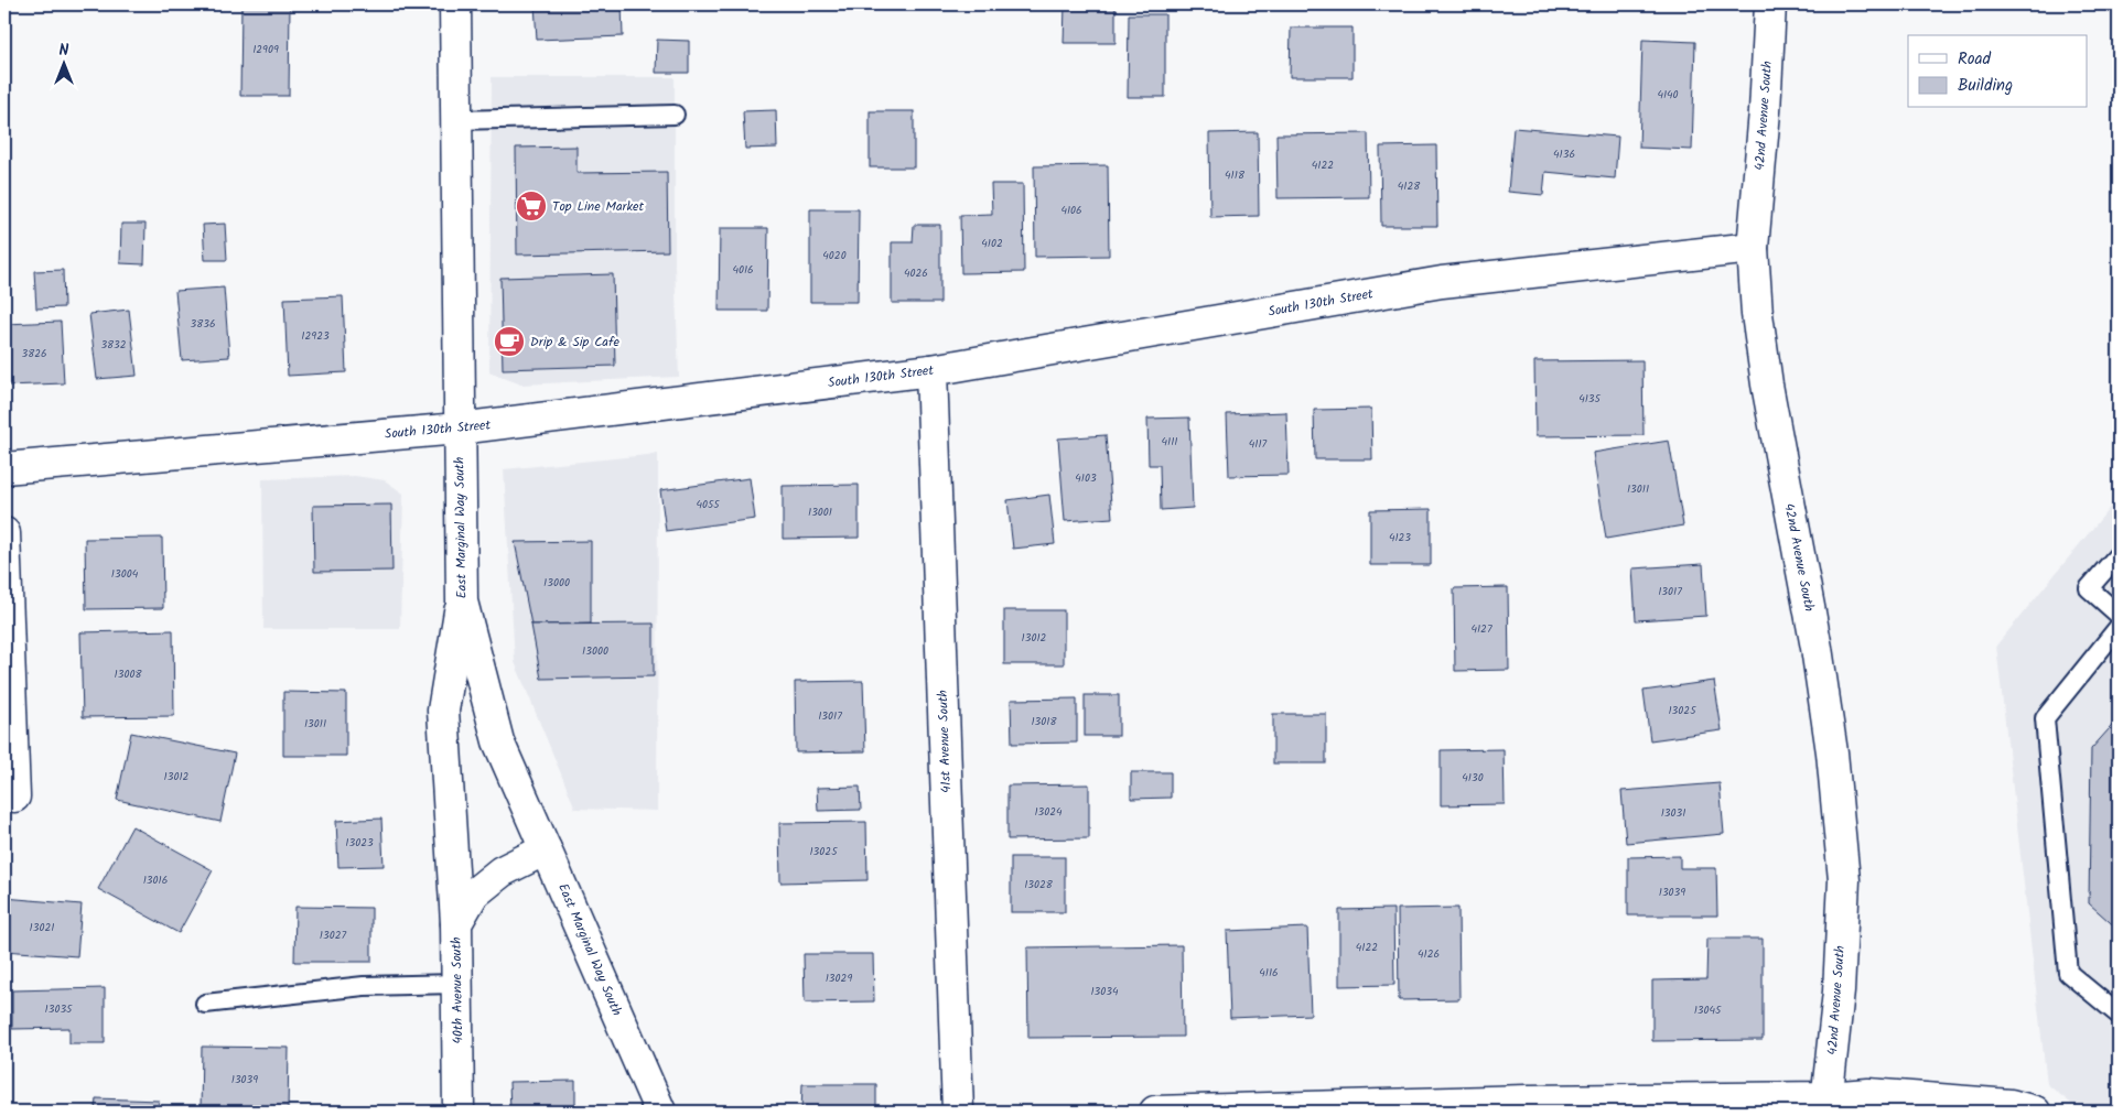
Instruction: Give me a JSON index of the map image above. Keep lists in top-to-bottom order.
{
  "streets": {
    "street": [
      "42nd Avenue South",
      "South 130th Street",
      "East Marginal Way South",
      "41st Avenue South",
      "40th Avenue South"
    ]
  },
  "crossings": [
    ["42nd Avenue South", "South 130th Street"],
    ["South 130th Street", "East Marginal Way South"],
    ["South 130th Street", "41st Avenue South"],
    ["East Marginal Way South", "40th Avenue South"]
  ],
  "places": {
    "supermarket": ["Top Line Market"],
    "cafe": ["Drip & Sip Cafe"]
  },
  "house_numbers": [
    "12909",
    "4140",
    "4136",
    "4122",
    "4118",
    "4128",
    "4106",
    "4102",
    "4020",
    "4016",
    "4026",
    "3836",
    "12923",
    "3832",
    "3826",
    "4135",
    "4111",
    "4117",
    "4103",
    "13011",
    "4055",
    "13001",
    "4123",
    "13004",
    "13000",
    "13017",
    "4127",
    "13012",
    "13000",
    "13008",
    "13025",
    "13017",
    "13018",
    "13011",
    "13012",
    "4130",
    "13024",
    "13031",
    "13023",
    "13025",
    "13016",
    "13028",
    "13039",
    "13021",
    "13027",
    "4122",
    "4126",
    "4116",
    "13029",
    "13034",
    "13035",
    "13045",
    "13039"
  ],
  "legend": ["Road", "Building"],
  "north": "top"
}
